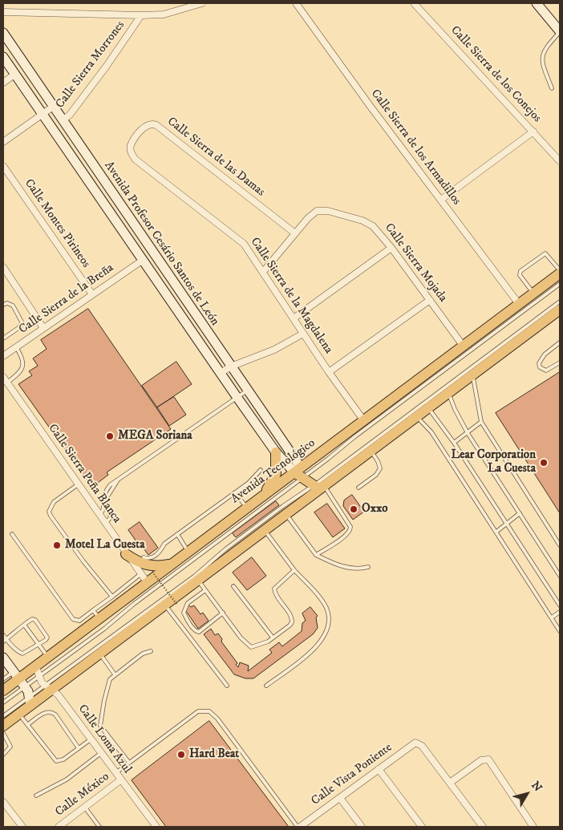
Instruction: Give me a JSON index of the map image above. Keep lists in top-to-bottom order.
{
  "streets": {
    "main road": ["Avenida Tecnológico"],
    "street": [
      "Calle Sierra Morrones",
      "Calle Sierra de los Conejos",
      "Calle Sierra de los Armadillos",
      "Calle Sierra de las Damas",
      "Calle Montes Pirineos",
      "Avenida Profesor Cesário Santos de León",
      "Calle Sierra Mojada",
      "Calle Sierra de la Magdalena",
      "Calle Sierra de la Breña",
      "Calle Sierra Peña Blanca",
      "Calle Loma Azul",
      "Calle Vista Poniente",
      "Calle México"
    ]
  },
  "crossings": [
    ["Calle Sierra Morrones", "Avenida Profesor Cesário Santos de León"],
    ["Calle Sierra de los Armadillos", "Avenida Tecnológico"],
    ["Calle Sierra de las Damas", "Calle Sierra Mojada"],
    ["Calle Sierra de las Damas", "Calle Sierra de la Magdalena"],
    ["Calle Montes Pirineos", "Calle Sierra de la Breña"],
    ["Avenida Profesor Cesário Santos de León", "Calle Sierra de la Breña"],
    ["Avenida Profesor Cesário Santos de León", "Avenida Tecnológico"],
    ["Calle Sierra Mojada", "Avenida Tecnológico"],
    ["Calle Sierra de la Magdalena", "Avenida Tecnológico"],
    ["Avenida Tecnológico", "Calle Sierra Peña Blanca"],
    ["Avenida Tecnológico", "Calle Loma Azul"],
    ["Calle Loma Azul", "Calle México"]
  ],
  "places": [
    "MEGA Soriana",
    "Lear Corporation La Cuesta",
    "Oxxo",
    "Motel La Cuesta",
    "Hard Beat"
  ],
  "north": "top right"
}
